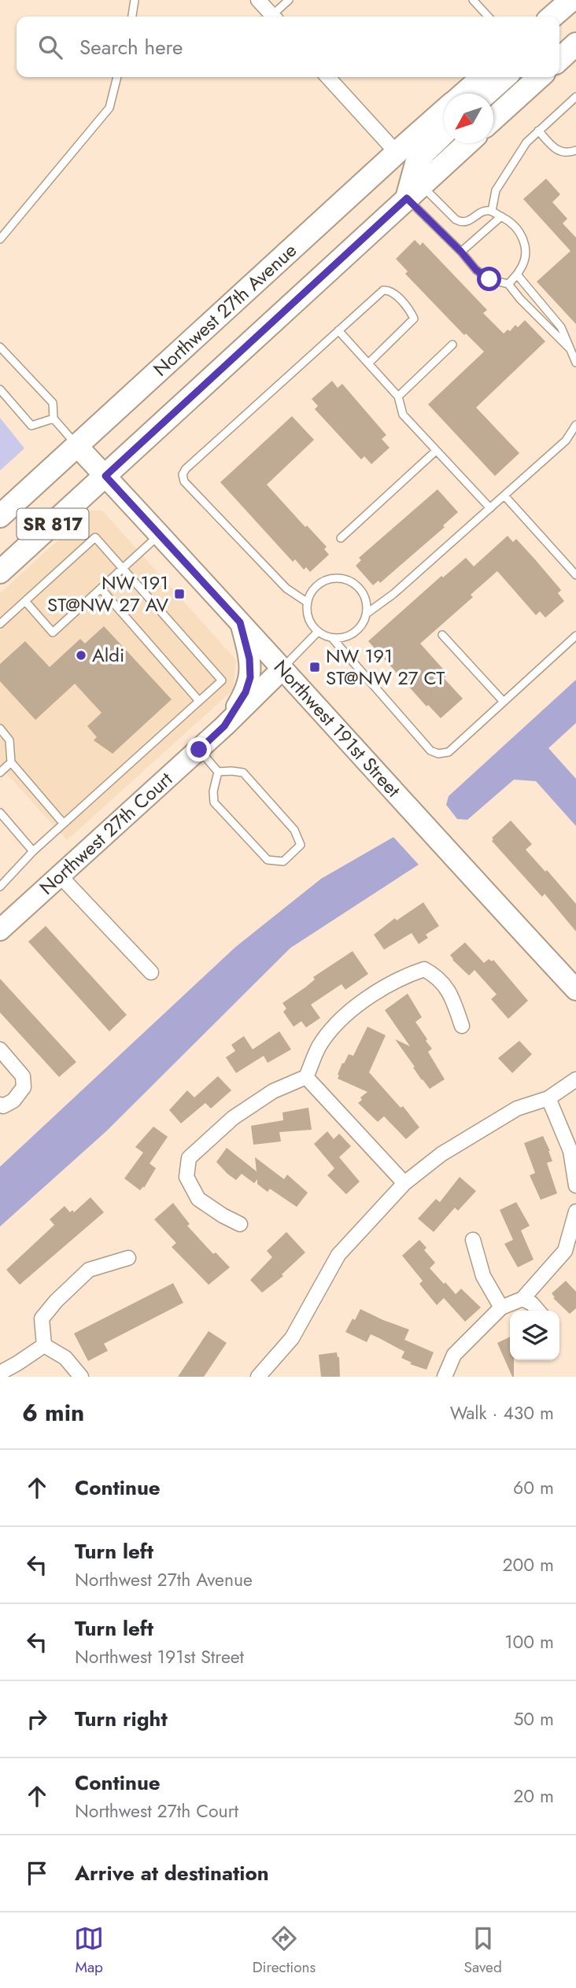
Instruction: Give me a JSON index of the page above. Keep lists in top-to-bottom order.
{
  "streets": {
    "main road": ["Northwest 27th Avenue", "SR 817"],
    "street": ["Northwest 191st Street", "Northwest 27th Court"]
  },
  "crossings": [
    ["Northwest 27th Avenue", "Northwest 191st Street"],
    ["Northwest 191st Street", "Northwest 27th Court"]
  ],
  "places": {
    "transit": ["NW 191 ST@NW 27 AV", "NW 191 ST@NW 27 CT"],
    "other": ["Aldi"]
  },
  "north": "bottom left",
  "page": {
    "search": "Search here",
    "heading": ["6 min", "Walk · 430 m"],
    "list": [
      ["Continue", "60 m"],
      ["Turn left", "Northwest 27th Avenue", "200 m"],
      ["Turn left", "Northwest 191st Street", "100 m"],
      ["Turn right", "50 m"],
      ["Continue", "Northwest 27th Court", "20 m"],
      "Arrive at destination"
    ],
    "nav": ["Map", "Directions", "Saved"]
  }
}
